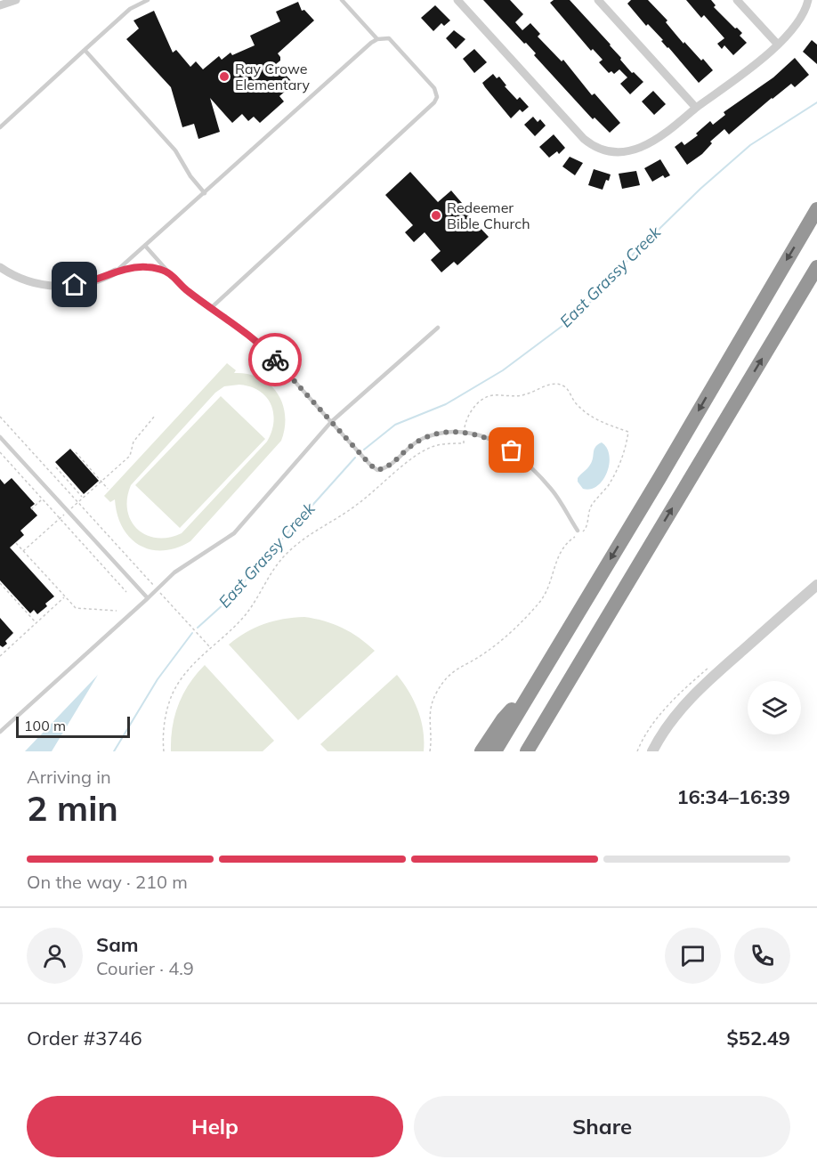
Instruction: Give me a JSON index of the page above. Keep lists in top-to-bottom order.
{
  "water": ["East Grassy Creek"],
  "places": ["Ray Crowe Elementary", "Redeemer Bible Church"],
  "scale_bar": "100 m",
  "page": {
    "scale": "100 m",
    "heading": ["2 min", "Arriving in", "16:34–16:39"],
    "panel": [
      "Sam",
      "Courier · 4.9",
      "Order #3746",
      "$52.49"
    ],
    "bar": "On the way · 210 m",
    "buttons": ["Help", "Share"]
  }
}
